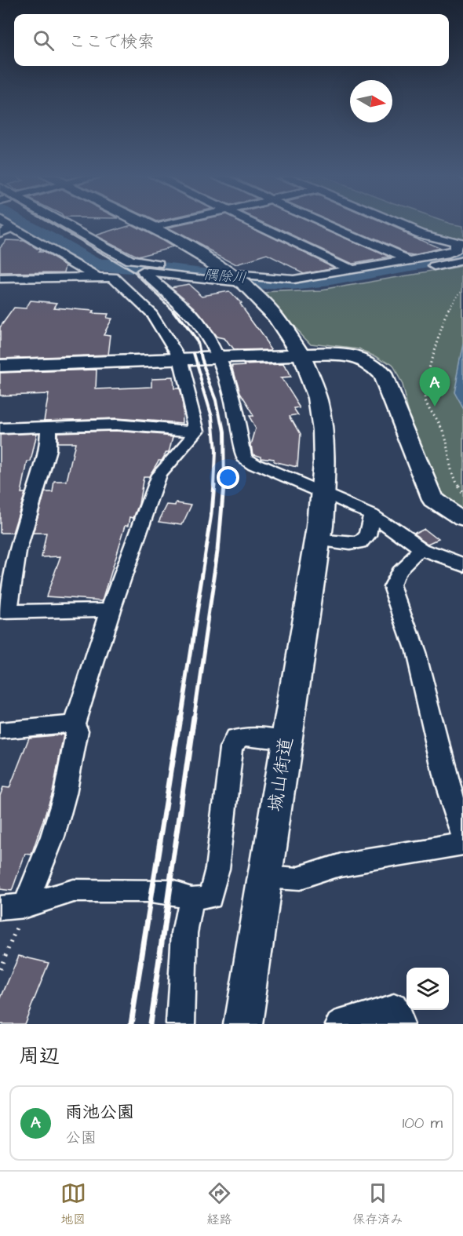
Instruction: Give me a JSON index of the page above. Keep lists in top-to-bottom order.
{
  "streets": {
    "street": ["城山街道"]
  },
  "water": ["隅除川"],
  "north": "right",
  "page": {
    "search": "ここで検索",
    "pins": "A",
    "heading": "周辺",
    "list": [
      {
        "mark": "A",
        "name": "雨池公園",
        "note": "公園",
        "value": "100 m"
      }
    ],
    "nav": ["地図", "経路", "保存済み"]
  }
}
